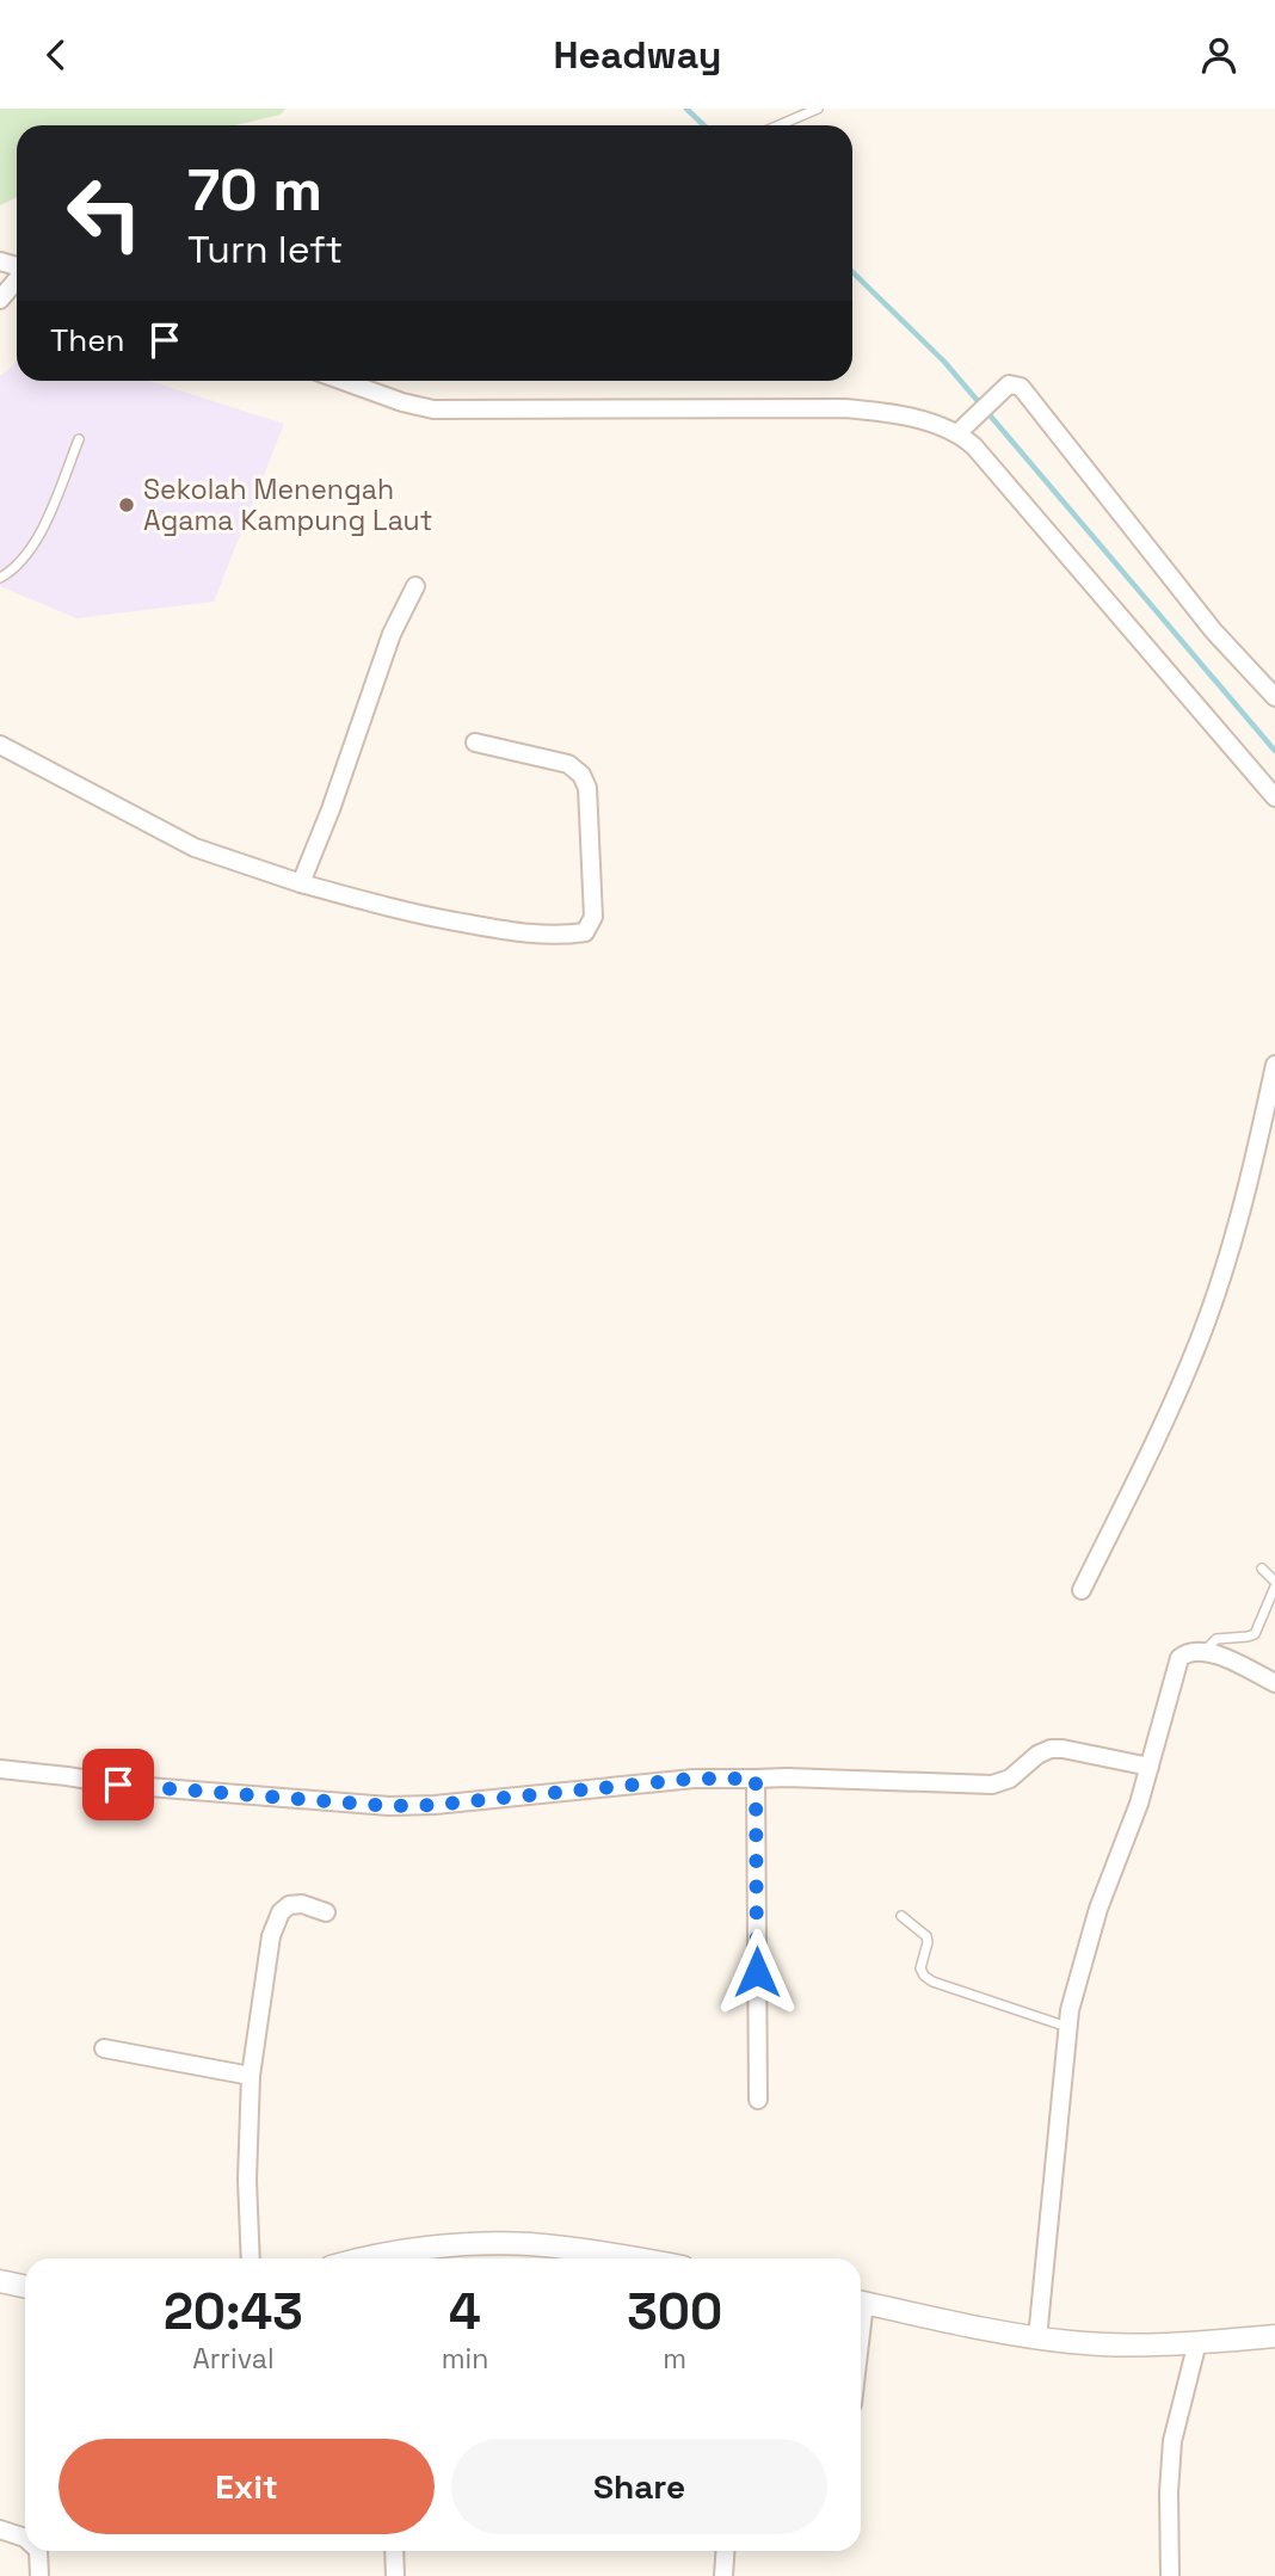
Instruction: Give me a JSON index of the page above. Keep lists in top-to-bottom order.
{
  "places": ["Sekolah Menengah Agama Kampung Laut"],
  "page": {
    "header": "Headway",
    "turn": ["70 m", "Turn left"],
    "then": "Then",
    "eta": [
      "20:43",
      "Arrival",
      "4",
      "min",
      "300",
      "m"
    ],
    "buttons": ["Exit", "Share"]
  }
}
